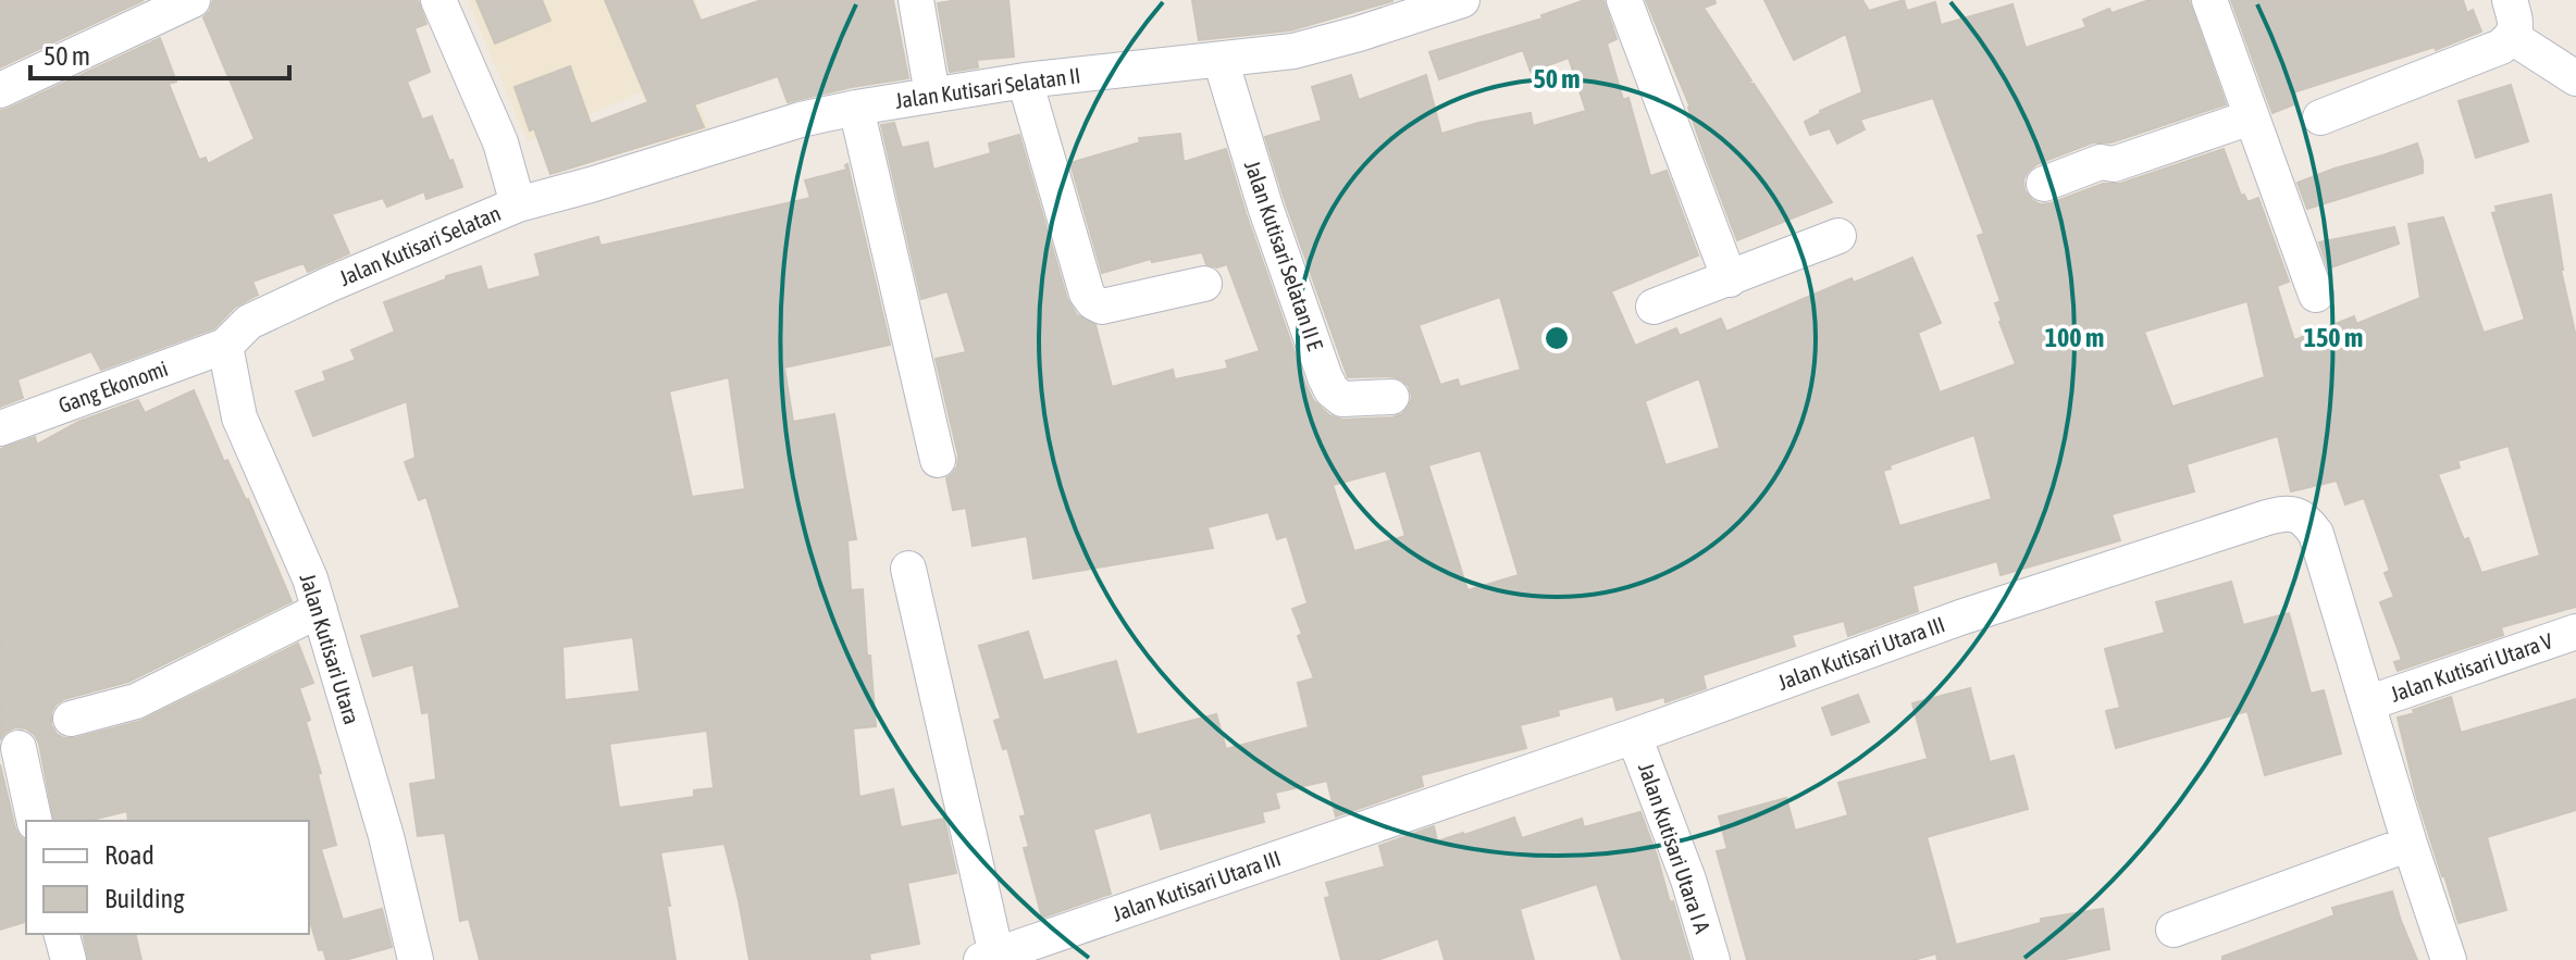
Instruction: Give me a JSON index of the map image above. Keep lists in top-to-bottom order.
{
  "streets": {
    "street": [
      "Jalan Kutisari Selatan II",
      "Jalan Kutisari Selatan",
      "Jalan Kutisari Selatan II E",
      "Gang Ekonomi",
      "Jalan Kutisari Utara",
      "Jalan Kutisari Utara III",
      "Jalan Kutisari Utara V",
      "Jalan Kutisari Utara I A"
    ]
  },
  "crossings": [
    ["Jalan Kutisari Selatan II", "Jalan Kutisari Selatan"],
    ["Jalan Kutisari Selatan II", "Jalan Kutisari Selatan II E"],
    ["Jalan Kutisari Selatan", "Gang Ekonomi"],
    ["Jalan Kutisari Selatan", "Jalan Kutisari Utara"],
    ["Gang Ekonomi", "Jalan Kutisari Utara"],
    ["Jalan Kutisari Utara III", "Jalan Kutisari Utara V"],
    ["Jalan Kutisari Utara III", "Jalan Kutisari Utara I A"]
  ],
  "legend": ["Road", "Building"],
  "scale_bar": "50 m",
  "rings": ["50 m", "100 m", "150 m"]
}
